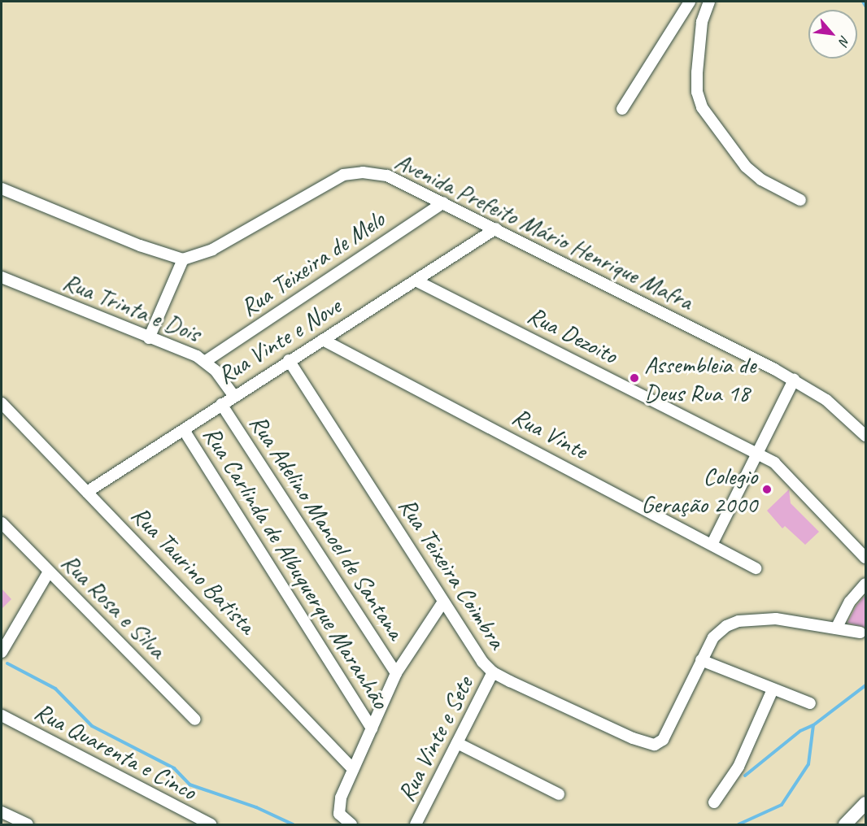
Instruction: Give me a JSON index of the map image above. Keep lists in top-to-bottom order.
{
  "streets": {
    "street": [
      "Avenida Prefeito Mário Henrique Mafra",
      "Rua Teixeira de Melo",
      "Rua Trinta e Dois",
      "Rua Dezoito",
      "Rua Vinte e Nove",
      "Rua Vinte",
      "Rua Adelino Manoel de Santana",
      "Rua Carlinda de Albuquerque Maranhão",
      "Rua Taurino Batista",
      "Rua Teixeira Coimbra",
      "Rua Rosa e Silva",
      "Rua Vinte e Sete",
      "Rua Quarenta e Cinco"
    ]
  },
  "crossings": [
    ["Avenida Prefeito Mário Henrique Mafra", "Rua Teixeira de Melo"],
    ["Avenida Prefeito Mário Henrique Mafra", "Rua Vinte e Nove"],
    ["Rua Teixeira de Melo", "Rua Trinta e Dois"],
    ["Rua Trinta e Dois", "Rua Vinte e Nove"],
    ["Rua Dezoito", "Rua Vinte e Nove"],
    ["Rua Vinte e Nove", "Rua Vinte"],
    ["Rua Vinte e Nove", "Rua Adelino Manoel de Santana"],
    ["Rua Vinte e Nove", "Rua Carlinda de Albuquerque Maranhão"],
    ["Rua Vinte e Nove", "Rua Taurino Batista"],
    ["Rua Vinte e Nove", "Rua Teixeira Coimbra"],
    ["Rua Teixeira Coimbra", "Rua Vinte e Sete"]
  ],
  "places": ["Assembleia de Deus Rua 18", "Colegio Geração 2000"],
  "north": "bottom right"
}
